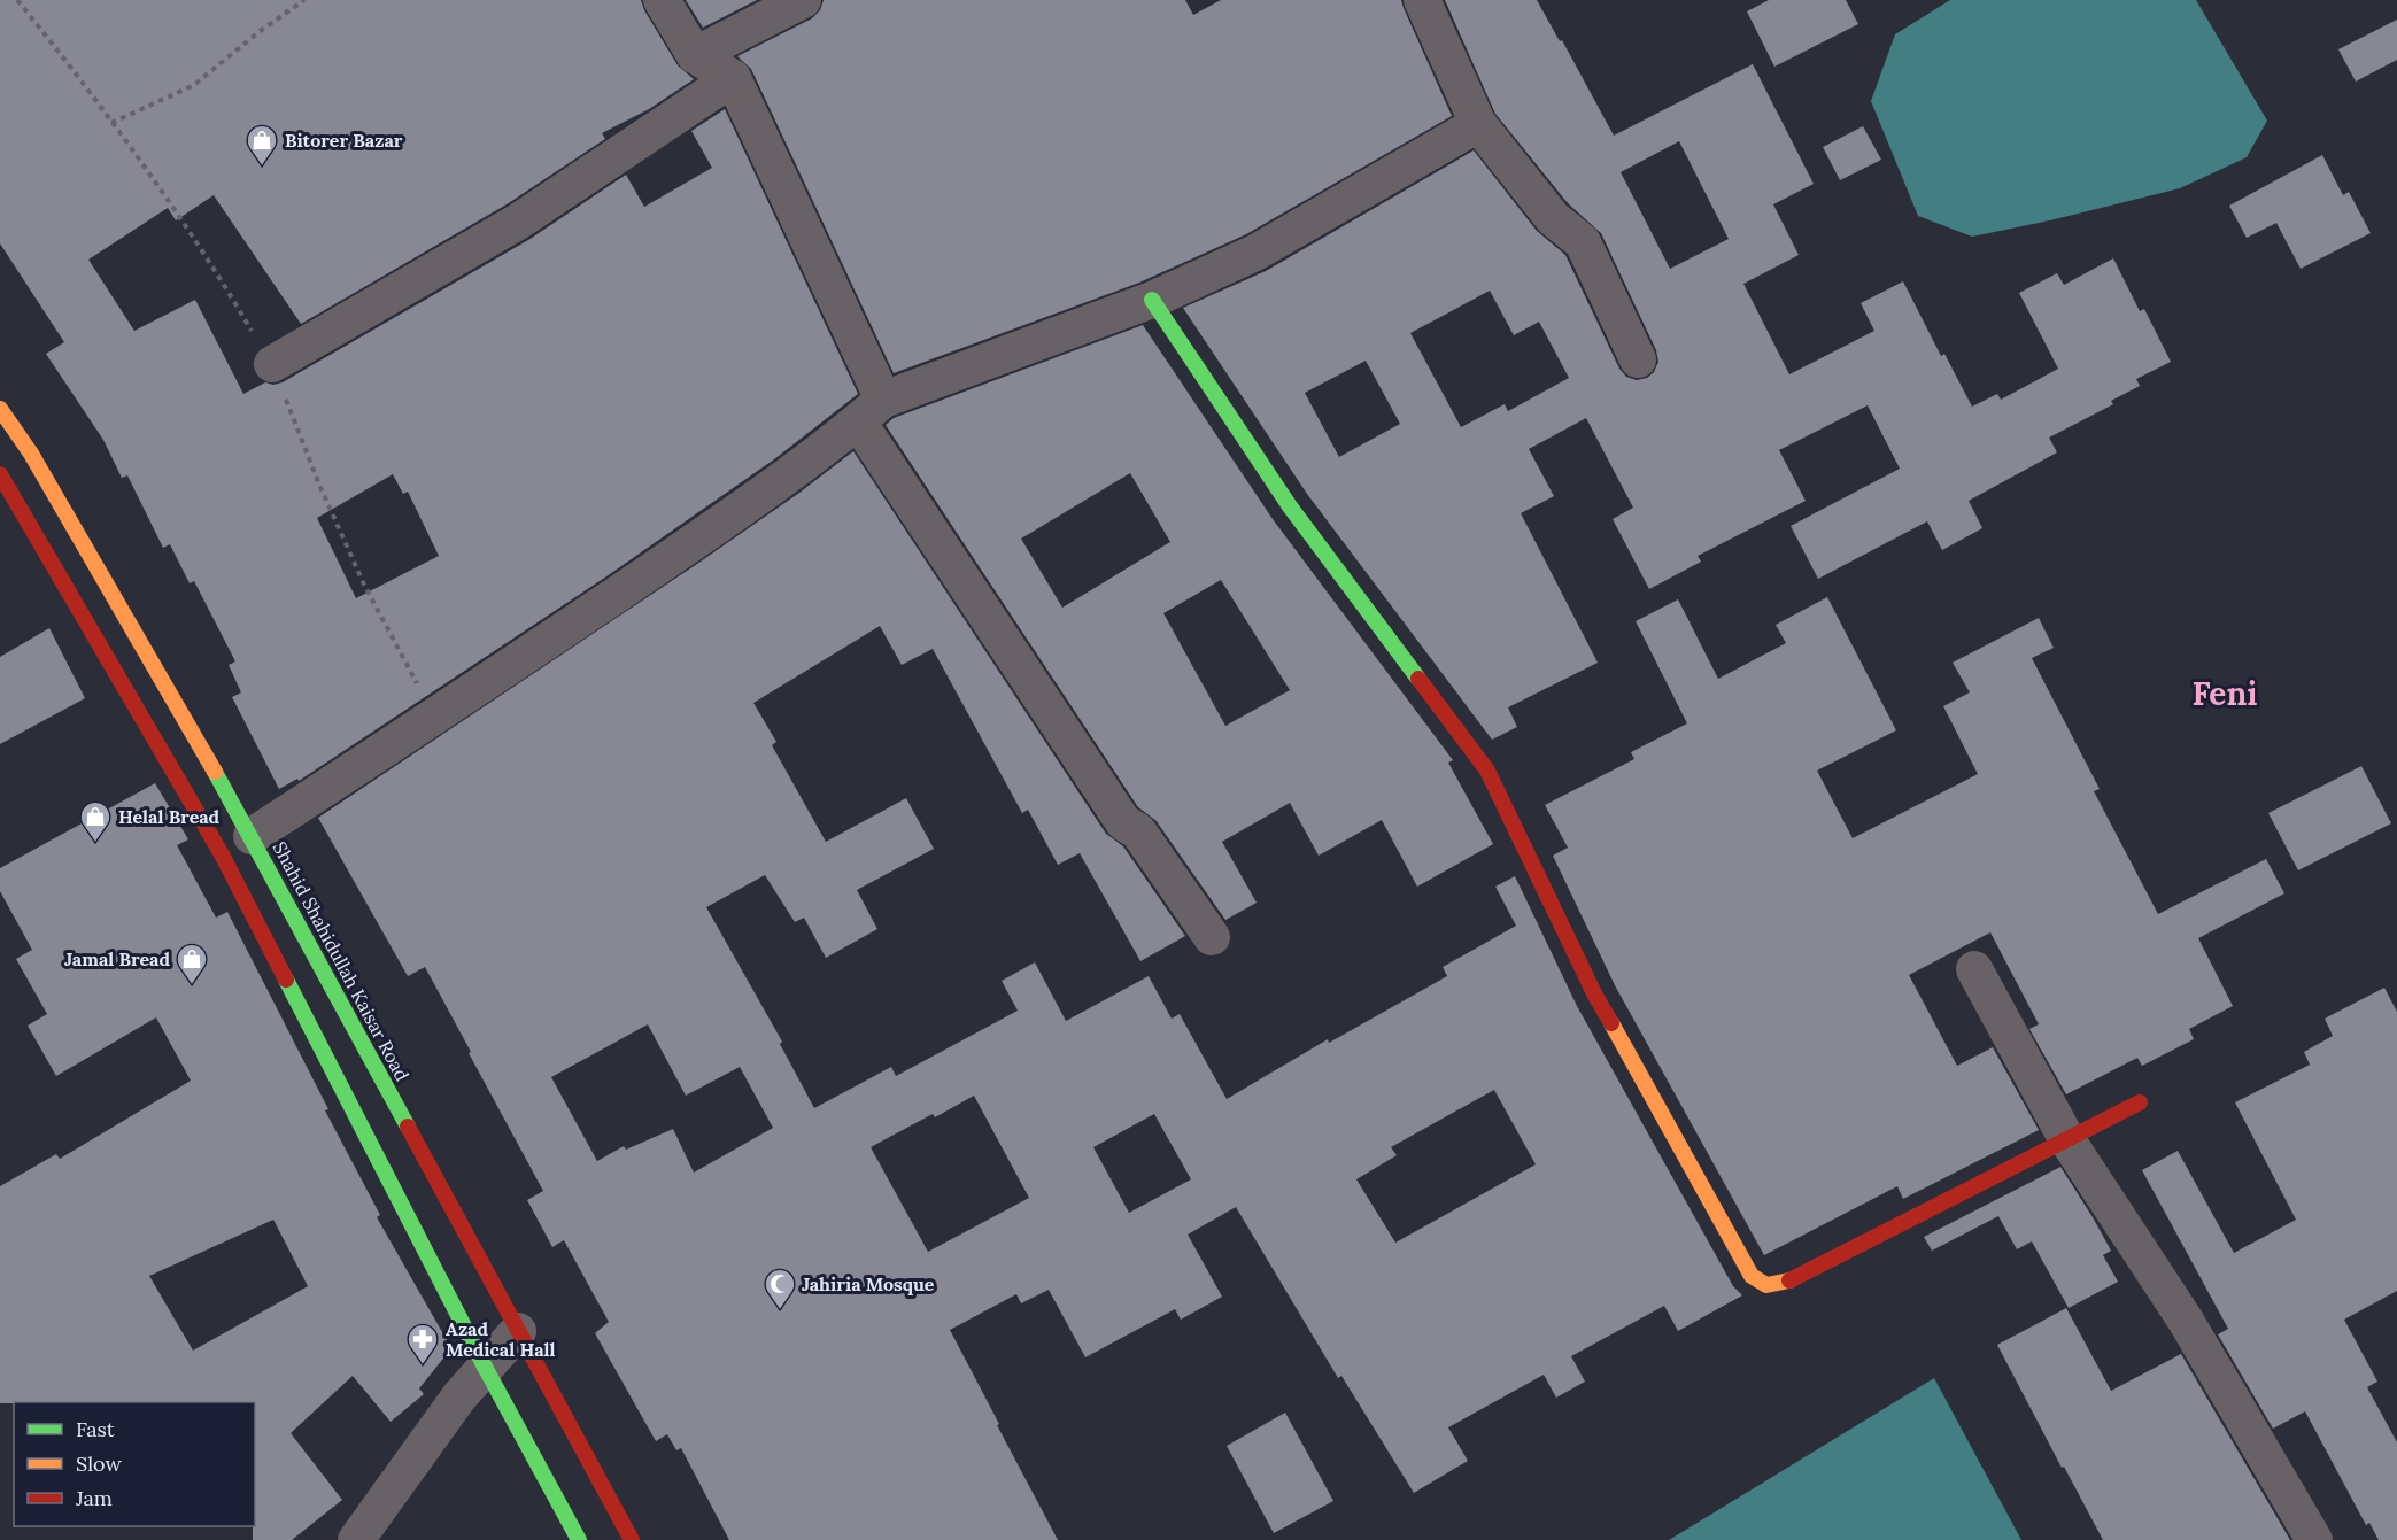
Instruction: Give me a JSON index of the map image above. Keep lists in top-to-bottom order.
{
  "streets": {
    "main road": ["Shahid Shahidullah Kaisar Road"]
  },
  "districts": ["Feni"],
  "places": {
    "shop": ["Bitorer Bazar", "Helal Bread", "Jamal Bread"],
    "mosque": ["Jahiria Mosque"],
    "pharmacy": ["Azad Medical Hall"]
  },
  "legend": ["Fast", "Slow", "Jam"]
}
